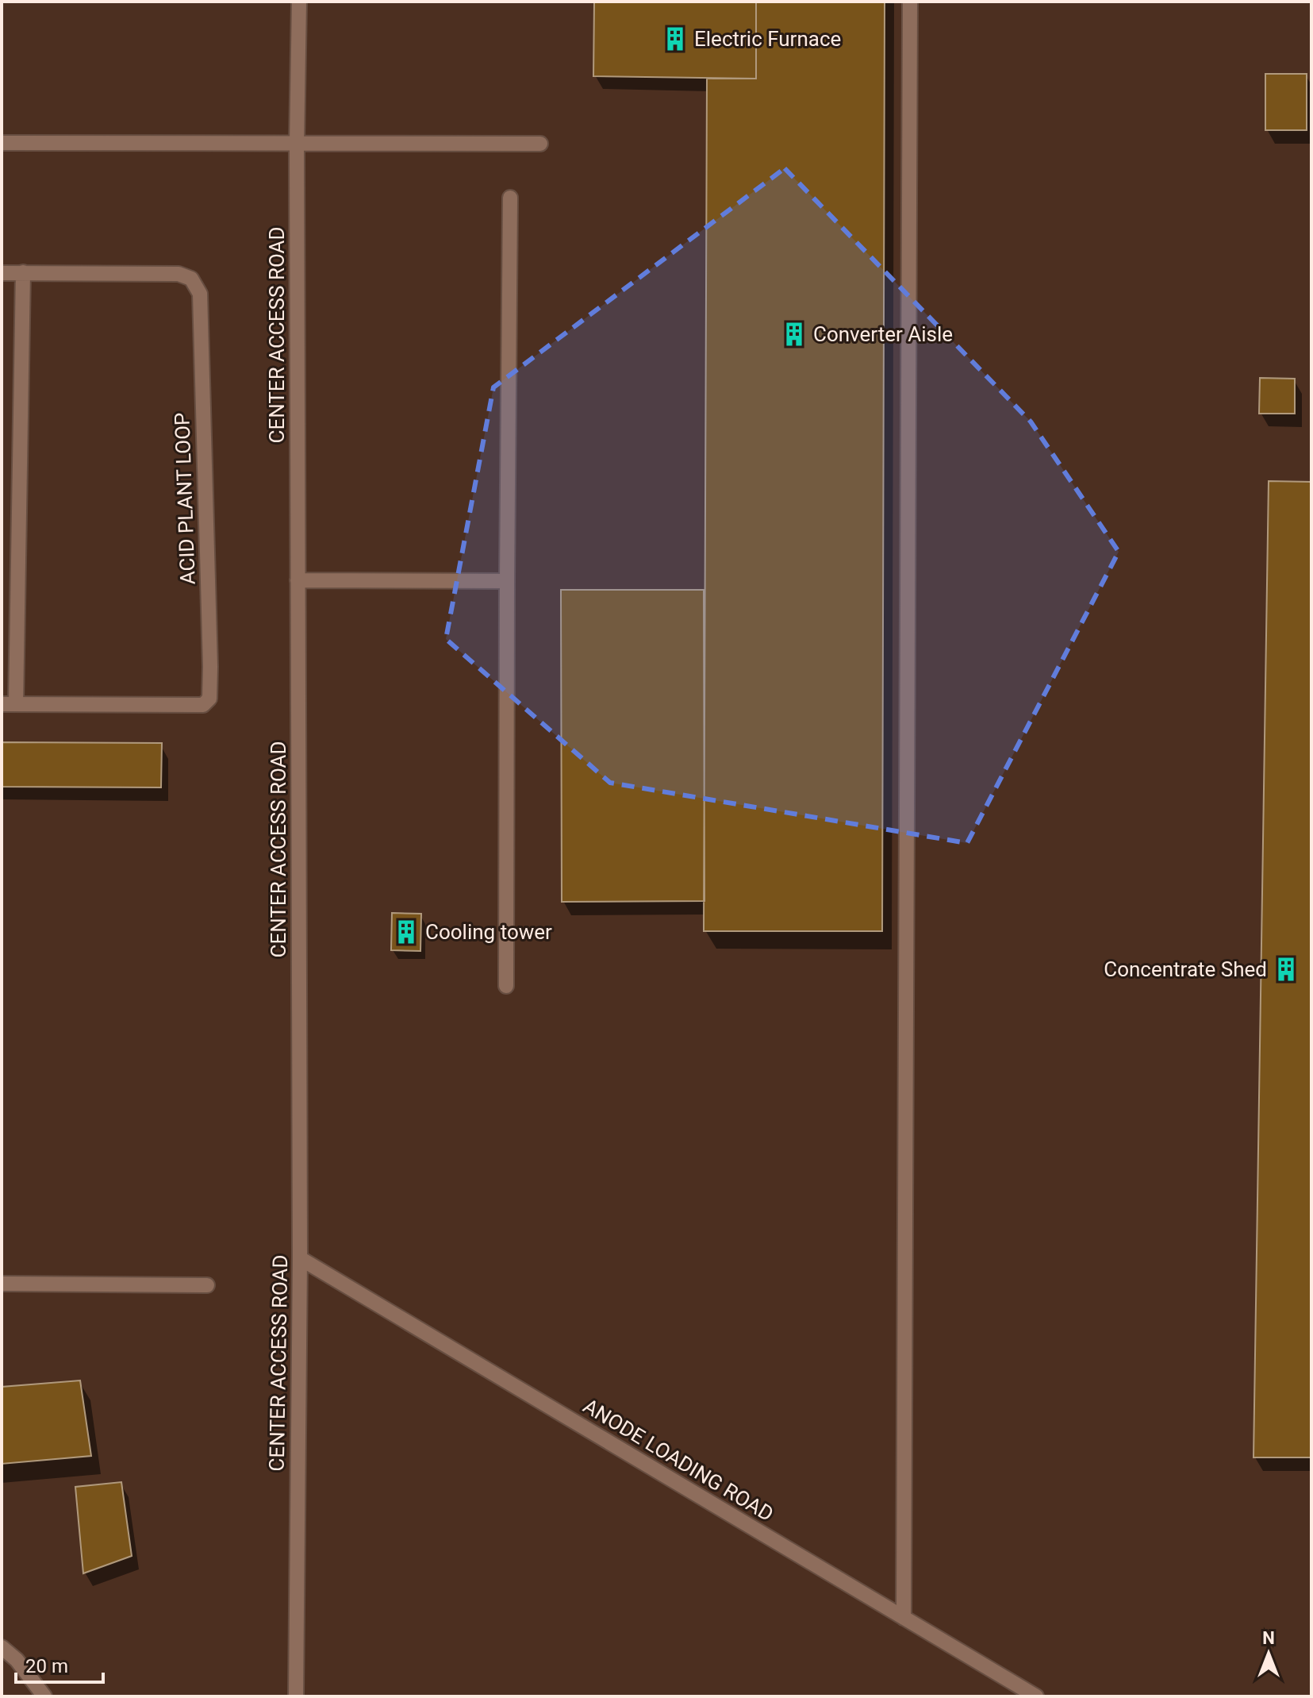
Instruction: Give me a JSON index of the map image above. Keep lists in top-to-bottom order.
{
  "streets": {
    "lane": ["CENTER ACCESS ROAD", "ACID PLANT LOOP", "ANODE LOADING ROAD"]
  },
  "crossings": [
    ["CENTER ACCESS ROAD", "ANODE LOADING ROAD"]
  ],
  "places": {
    "building": [
      "Electric Furnace",
      "Converter Aisle",
      "Cooling tower",
      "Concentrate Shed"
    ]
  },
  "scale_bar": "20 m",
  "north": "top"
}
